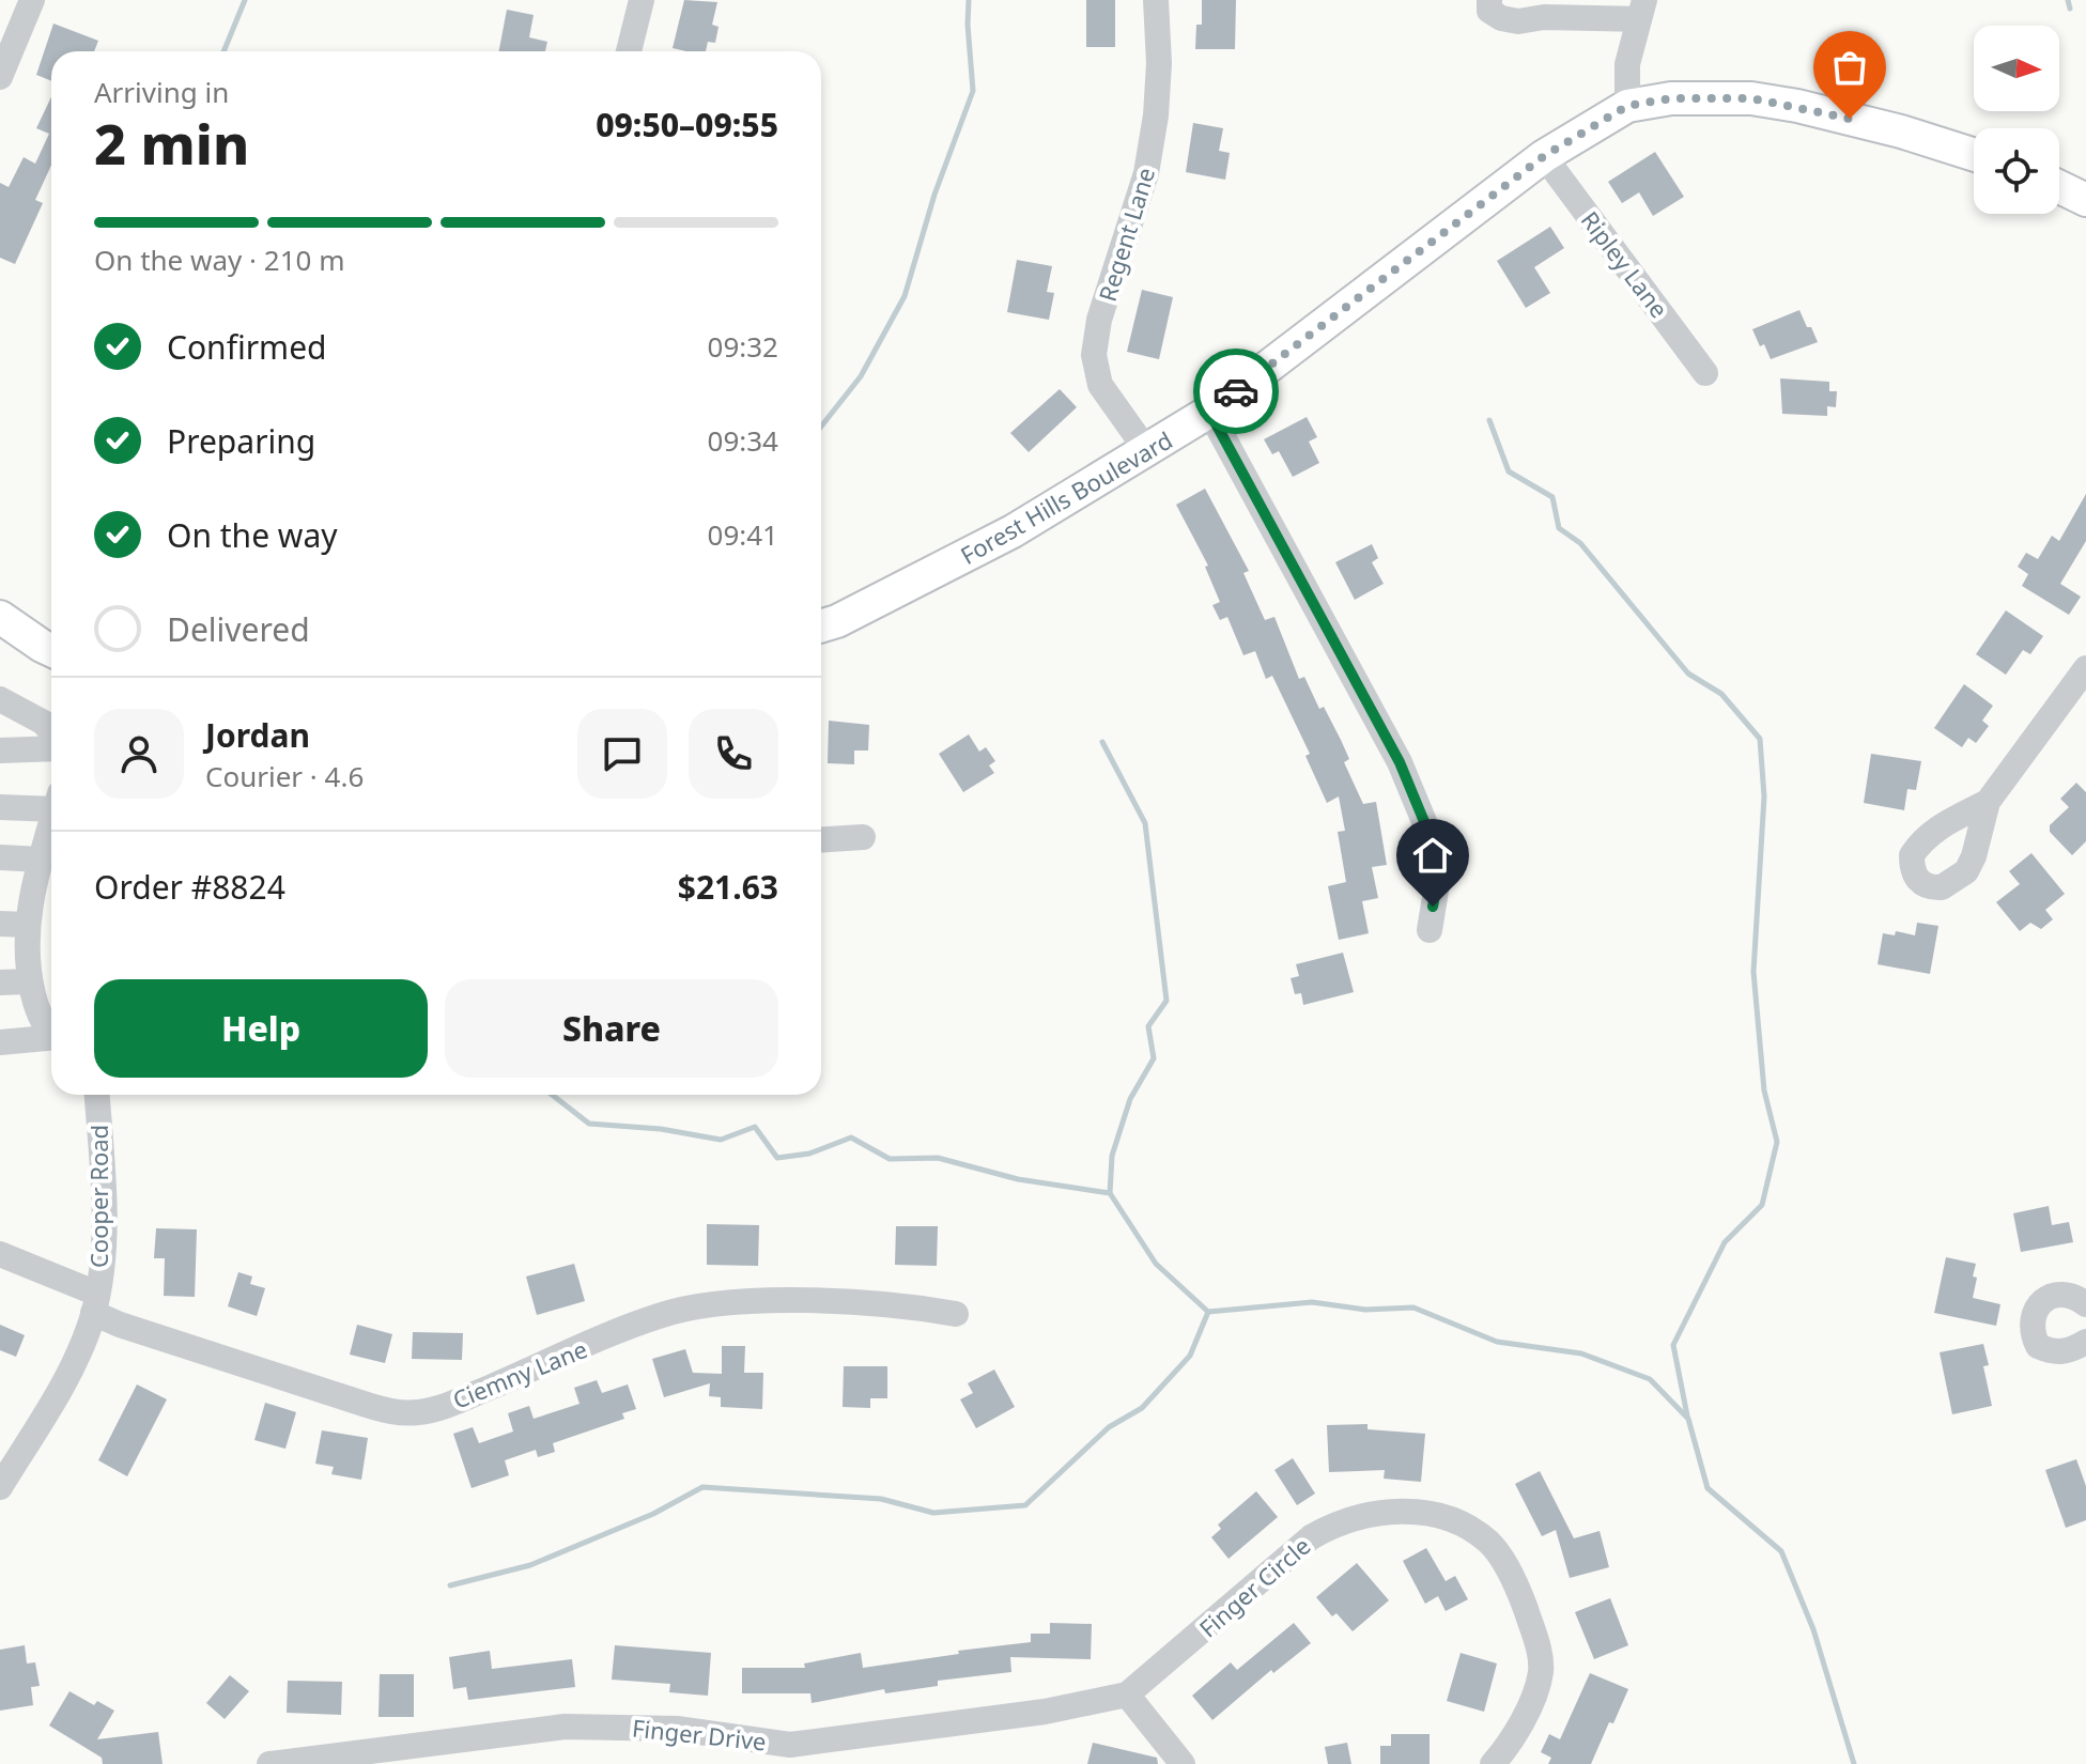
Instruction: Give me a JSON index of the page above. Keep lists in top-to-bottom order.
{
  "streets": {
    "main road": ["Forest Hills Boulevard"],
    "street": [
      "Regent Lane",
      "Ripley Lane",
      "Cooper Road",
      "Ciemny Lane",
      "Finger Circle",
      "Finger Drive"
    ]
  },
  "crossings": [
    ["Regent Lane", "Forest Hills Boulevard"],
    ["Ripley Lane", "Forest Hills Boulevard"],
    ["Cooper Road", "Ciemny Lane"],
    ["Finger Circle", "Finger Drive"]
  ],
  "north": "right",
  "page": {
    "heading": ["2 min", "Arriving in", "09:50–09:55"],
    "panel": [
      "Jordan",
      "Courier · 4.6",
      "Order #8824",
      "$21.63"
    ],
    "bar": "On the way · 210 m",
    "list": [
      ["Confirmed", "09:32"],
      ["Preparing", "09:34"],
      ["On the way", "09:41"],
      "Delivered"
    ],
    "buttons": ["Help", "Share"]
  }
}
